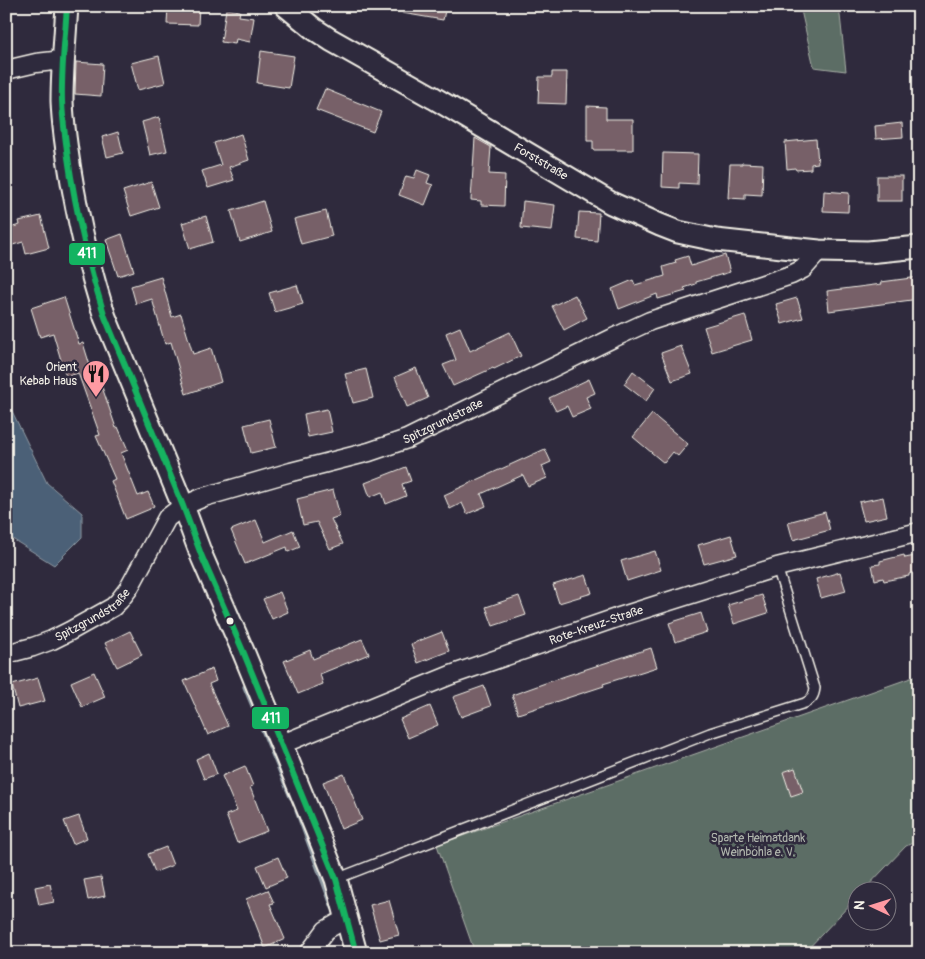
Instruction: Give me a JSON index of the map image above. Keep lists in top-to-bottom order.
{
  "streets": {
    "street": ["Forststraße", "Spitzgrundstraße", "Rote-Kreuz-Straße"]
  },
  "crossings": [
    ["Forststraße", "Spitzgrundstraße"]
  ],
  "parks": ["Sparte Heimatdank Weinböhla e. V."],
  "places": {
    "restaurant": ["Orient Kebab Haus"]
  },
  "lines": ["transit line 411"],
  "north": "left"
}
